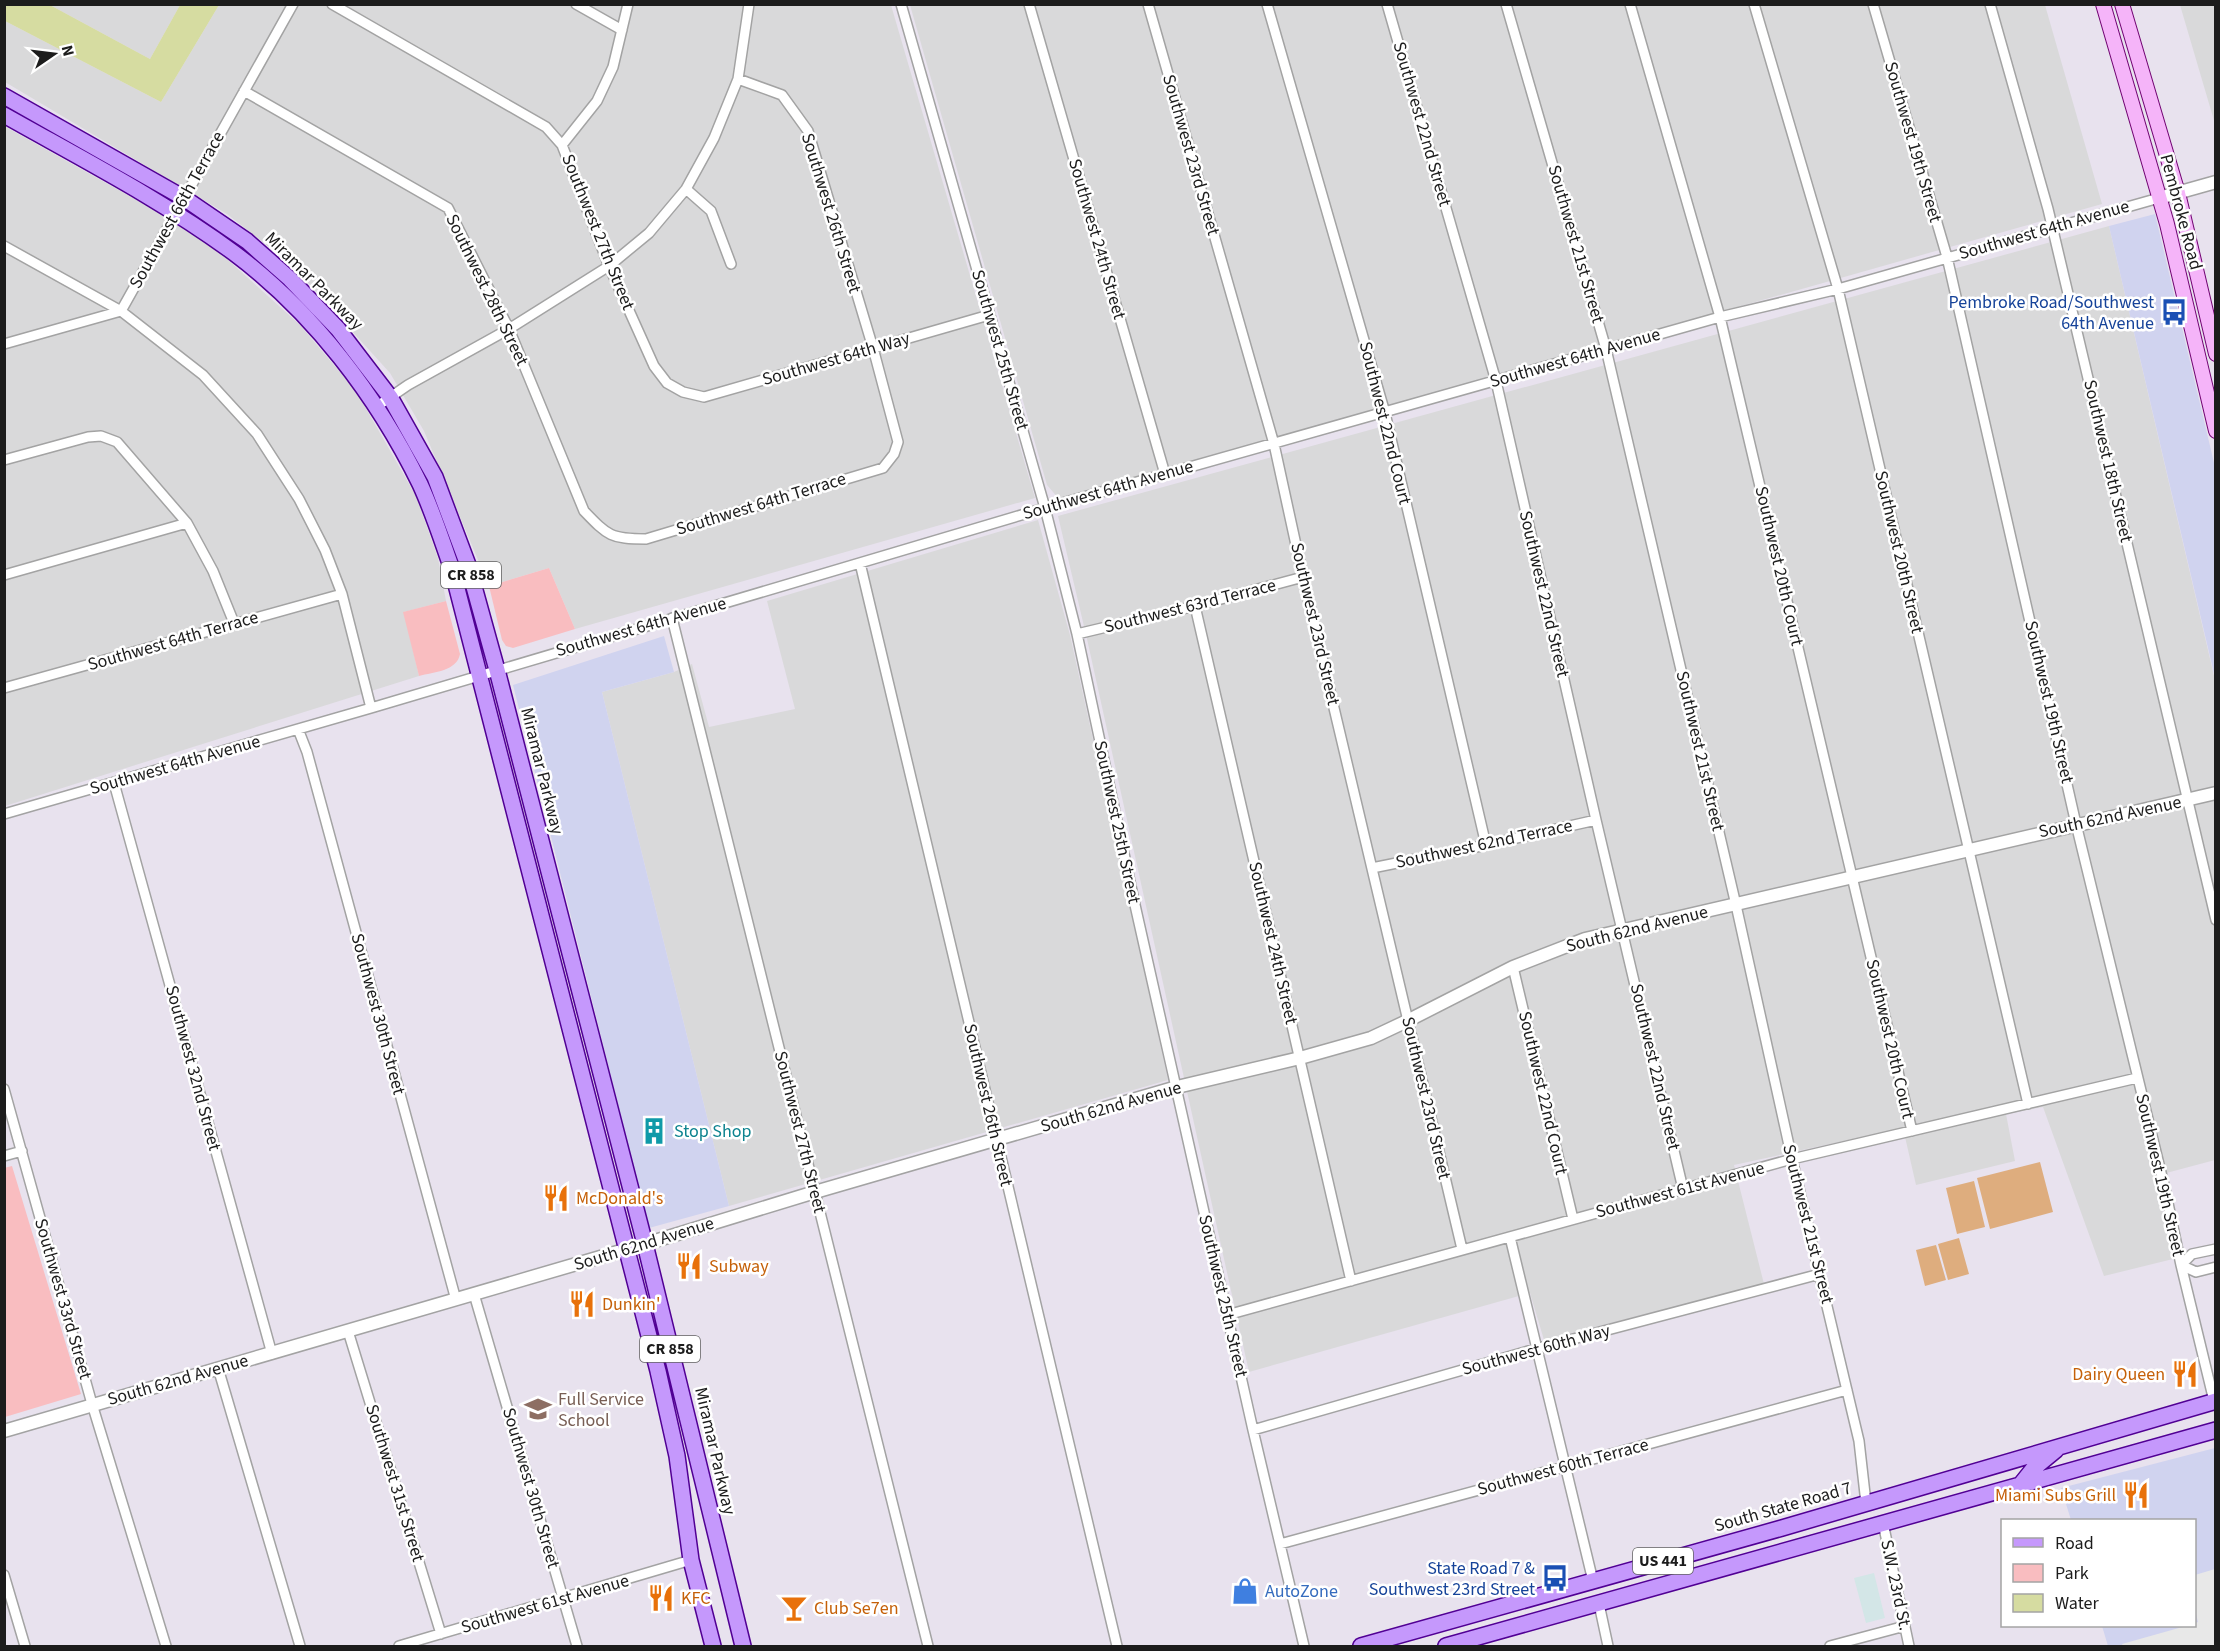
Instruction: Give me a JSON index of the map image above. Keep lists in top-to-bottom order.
{
  "streets": {
    "main road": [
      "Pembroke Road",
      "Miramar Parkway",
      "CR 858",
      "South State Road 7",
      "US 441"
    ],
    "street": [
      "Southwest 22nd Street",
      "Southwest 19th Street",
      "Southwest 23rd Street",
      "Southwest 66th Terrace",
      "Southwest 26th Street",
      "Southwest 64th Avenue",
      "Southwest 27th Street",
      "Southwest 24th Street",
      "Southwest 21st Street",
      "Southwest 28th Street",
      "Southwest 25th Street",
      "Southwest 64th Way",
      "Southwest 22nd Court",
      "Southwest 18th Street",
      "Southwest 64th Terrace",
      "Southwest 20th Street",
      "Southwest 20th Court",
      "Southwest 63rd Terrace",
      "South 62nd Avenue",
      "Southwest 62nd Terrace",
      "Southwest 30th Street",
      "Southwest 32nd Street",
      "Southwest 61st Avenue",
      "Southwest 33rd Street",
      "Southwest 60th Way",
      "Southwest 60th Terrace",
      "Southwest 31st Street",
      "S.W. 23rd St."
    ]
  },
  "crossings": [
    ["Southwest 22nd Street", "Southwest 64th Avenue"],
    ["Southwest 22nd Street", "South 62nd Avenue"],
    ["Southwest 22nd Street", "Southwest 62nd Terrace"],
    ["Southwest 22nd Street", "Southwest 61st Avenue"],
    ["Southwest 19th Street", "Southwest 64th Avenue"],
    ["Southwest 19th Street", "South 62nd Avenue"],
    ["Southwest 19th Street", "Southwest 61st Avenue"],
    ["Southwest 19th Street", "South State Road 7"],
    ["Southwest 23rd Street", "Southwest 64th Avenue"],
    ["Southwest 23rd Street", "Southwest 63rd Terrace"],
    ["Southwest 23rd Street", "South 62nd Avenue"],
    ["Southwest 23rd Street", "Southwest 62nd Terrace"],
    ["Southwest 23rd Street", "Southwest 61st Avenue"],
    ["Southwest 66th Terrace", "Miramar Parkway"],
    ["Southwest 66th Terrace", "Southwest 28th Street"],
    ["Pembroke Road", "Southwest 64th Avenue"],
    ["Southwest 26th Street", "Southwest 64th Avenue"],
    ["Southwest 26th Street", "Southwest 64th Way"],
    ["Southwest 26th Street", "Southwest 64th Terrace"],
    ["Southwest 26th Street", "South 62nd Avenue"],
    ["Southwest 64th Avenue", "Southwest 27th Street"],
    ["Southwest 64th Avenue", "Southwest 24th Street"],
    ["Southwest 64th Avenue", "Southwest 21st Street"],
    ["Southwest 64th Avenue", "Miramar Parkway"],
    ["Southwest 64th Avenue", "Southwest 25th Street"],
    ["Southwest 64th Avenue", "Southwest 22nd Court"],
    ["Southwest 64th Avenue", "Southwest 18th Street"],
    ["Southwest 64th Avenue", "Southwest 20th Street"],
    ["Southwest 64th Avenue", "Southwest 20th Court"],
    ["Southwest 64th Avenue", "Southwest 30th Street"],
    ["Southwest 64th Avenue", "Southwest 32nd Street"],
    ["Southwest 27th Street", "Southwest 64th Way"],
    ["Southwest 27th Street", "South 62nd Avenue"],
    ["Southwest 24th Street", "Southwest 63rd Terrace"],
    ["Southwest 24th Street", "South 62nd Avenue"],
    ["Southwest 24th Street", "Southwest 61st Avenue"],
    ["Southwest 21st Street", "South 62nd Avenue"],
    ["Southwest 21st Street", "Southwest 61st Avenue"],
    ["Southwest 21st Street", "Southwest 60th Way"],
    ["Southwest 21st Street", "Southwest 60th Terrace"],
    ["Southwest 21st Street", "South State Road 7"],
    ["Miramar Parkway", "South 62nd Avenue"],
    ["Miramar Parkway", "Southwest 61st Avenue"],
    ["Southwest 28th Street", "Southwest 64th Terrace"],
    ["Southwest 25th Street", "Southwest 64th Way"],
    ["Southwest 25th Street", "Southwest 63rd Terrace"],
    ["Southwest 25th Street", "South 62nd Avenue"],
    ["Southwest 25th Street", "Southwest 61st Avenue"],
    ["Southwest 25th Street", "Southwest 60th Way"],
    ["Southwest 25th Street", "Southwest 60th Terrace"],
    ["Southwest 22nd Court", "South 62nd Avenue"],
    ["Southwest 22nd Court", "Southwest 62nd Terrace"],
    ["Southwest 22nd Court", "Southwest 61st Avenue"],
    ["Southwest 18th Street", "South 62nd Avenue"],
    ["Southwest 20th Street", "South 62nd Avenue"],
    ["Southwest 20th Street", "Southwest 61st Avenue"],
    ["Southwest 20th Court", "South 62nd Avenue"],
    ["Southwest 20th Court", "Southwest 61st Avenue"],
    ["South 62nd Avenue", "Southwest 30th Street"],
    ["South 62nd Avenue", "Southwest 32nd Street"],
    ["South 62nd Avenue", "Southwest 33rd Street"],
    ["South 62nd Avenue", "Southwest 31st Street"],
    ["Southwest 30th Street", "Southwest 61st Avenue"],
    ["Southwest 61st Avenue", "Southwest 31st Street"],
    ["US 441", "S.W. 23rd St."]
  ],
  "places": {
    "bus stop": ["Pembroke Road/Southwest 64th Avenue", "State Road 7 & Southwest 23rd Street"],
    "building": ["Stop Shop"],
    "restaurant": [
      "McDonald's",
      "Subway",
      "Dunkin'",
      "Dairy Queen",
      "Miami Subs Grill",
      "KFC"
    ],
    "school or university": ["Full Service School"],
    "shop": ["AutoZone"],
    "bar": ["Club Se7en"]
  },
  "legend": ["Road", "Park", "Water"],
  "north": "right"
}
